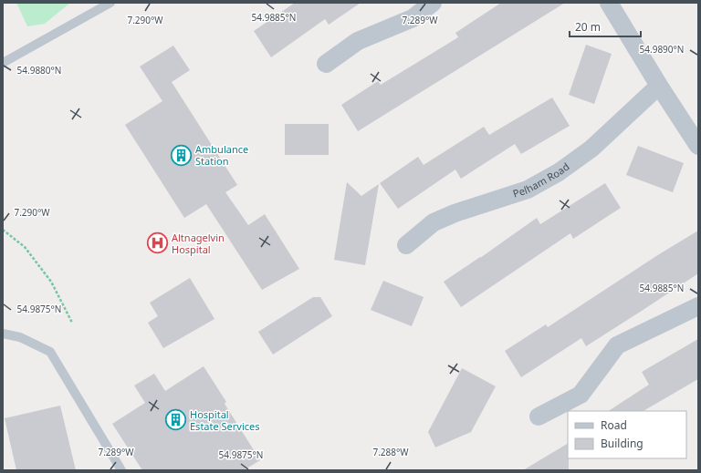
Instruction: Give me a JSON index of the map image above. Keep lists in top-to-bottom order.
{
  "streets": {
    "street": ["Pelham Road"]
  },
  "places": {
    "building": ["Ambulance Station", "Hospital Estate Services"],
    "hospital": ["Altnagelvin Hospital"]
  },
  "legend": ["Road", "Building"],
  "scale_bar": "20 m",
  "coordinates": [
    "54.9885°N",
    "7.290°W",
    "7.289°W",
    "54.9890°N",
    "54.9880°N",
    "54.9875°N",
    "7.288°W"
  ]
}
